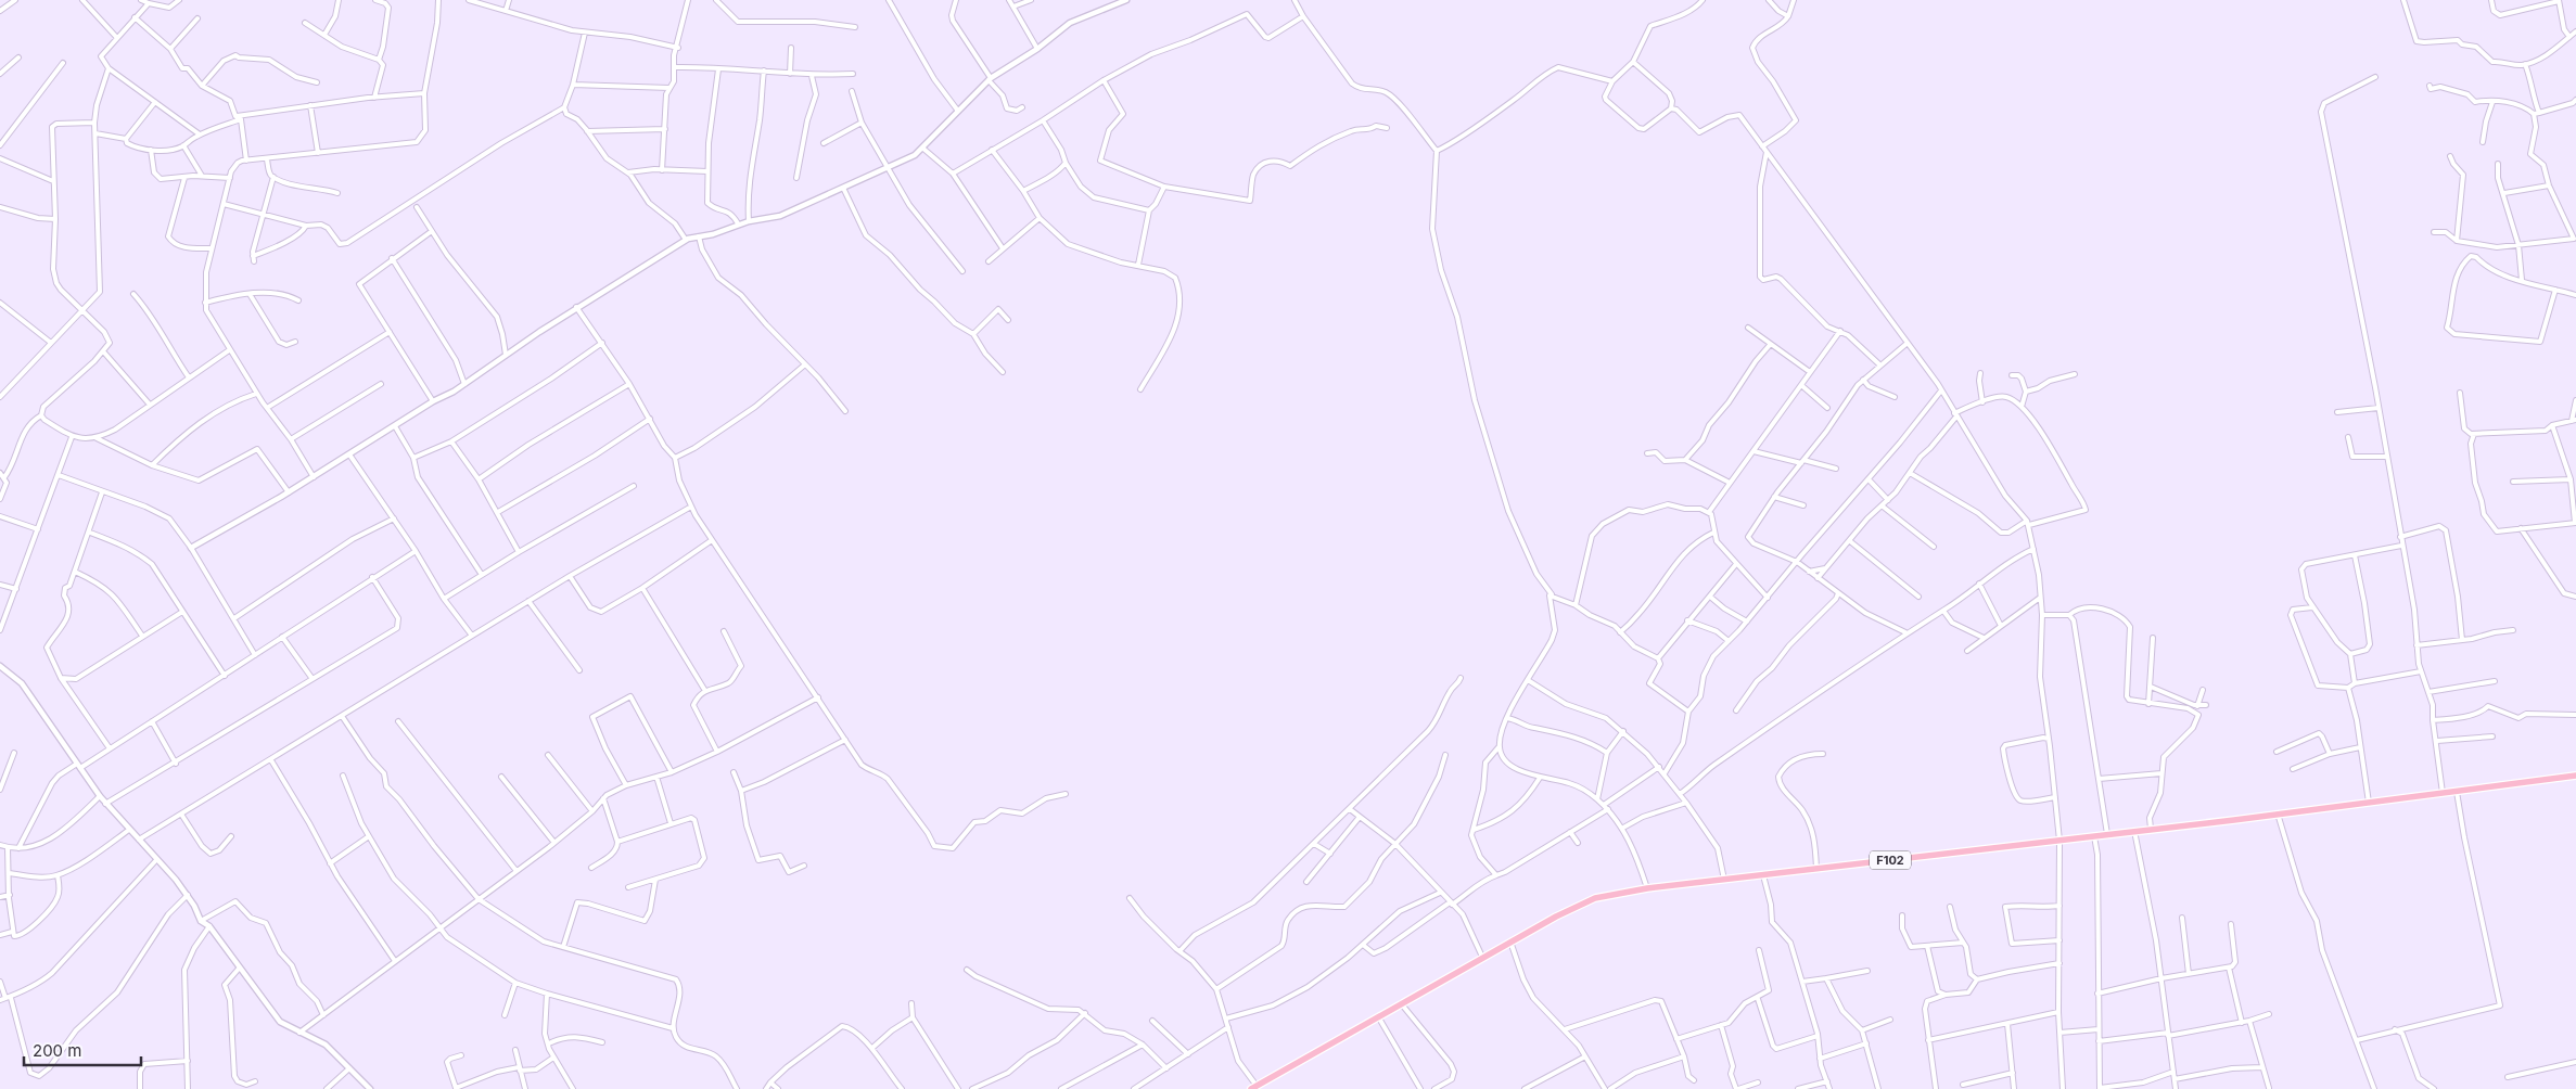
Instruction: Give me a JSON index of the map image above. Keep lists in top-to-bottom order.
{
  "streets": {
    "main road": ["F102"]
  },
  "scale_bar": "200 m"
}
